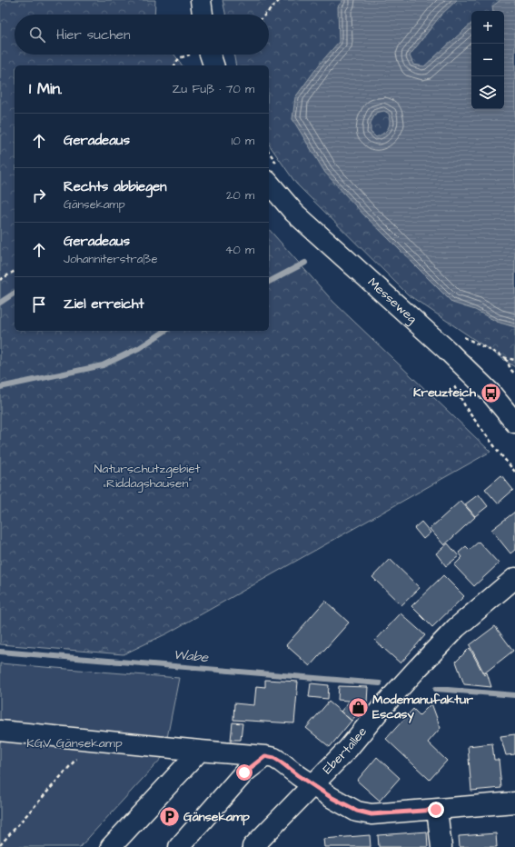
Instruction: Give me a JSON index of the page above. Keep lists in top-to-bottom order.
{
  "streets": {
    "main road": ["Messeweg", "Ebertallee"]
  },
  "water": ["Wabe"],
  "parks": ["Naturschutzgebiet „Riddagshausen“", "KGV Gänsekamp"],
  "places": {
    "bus stop": ["Kreuzteich"],
    "shop": ["Modemanufaktur Escasy"],
    "parking": ["Gänsekamp"]
  },
  "page": {
    "map_buttons": ["+", "−"],
    "search": "Hier suchen",
    "heading": ["1 Min.", "Zu Fuß · 70 m"],
    "list": [
      ["Geradeaus", "10 m"],
      ["Rechts abbiegen", "Gänsekamp", "20 m"],
      ["Geradeaus", "Johanniterstraße", "40 m"],
      "Ziel erreicht"
    ]
  }
}
